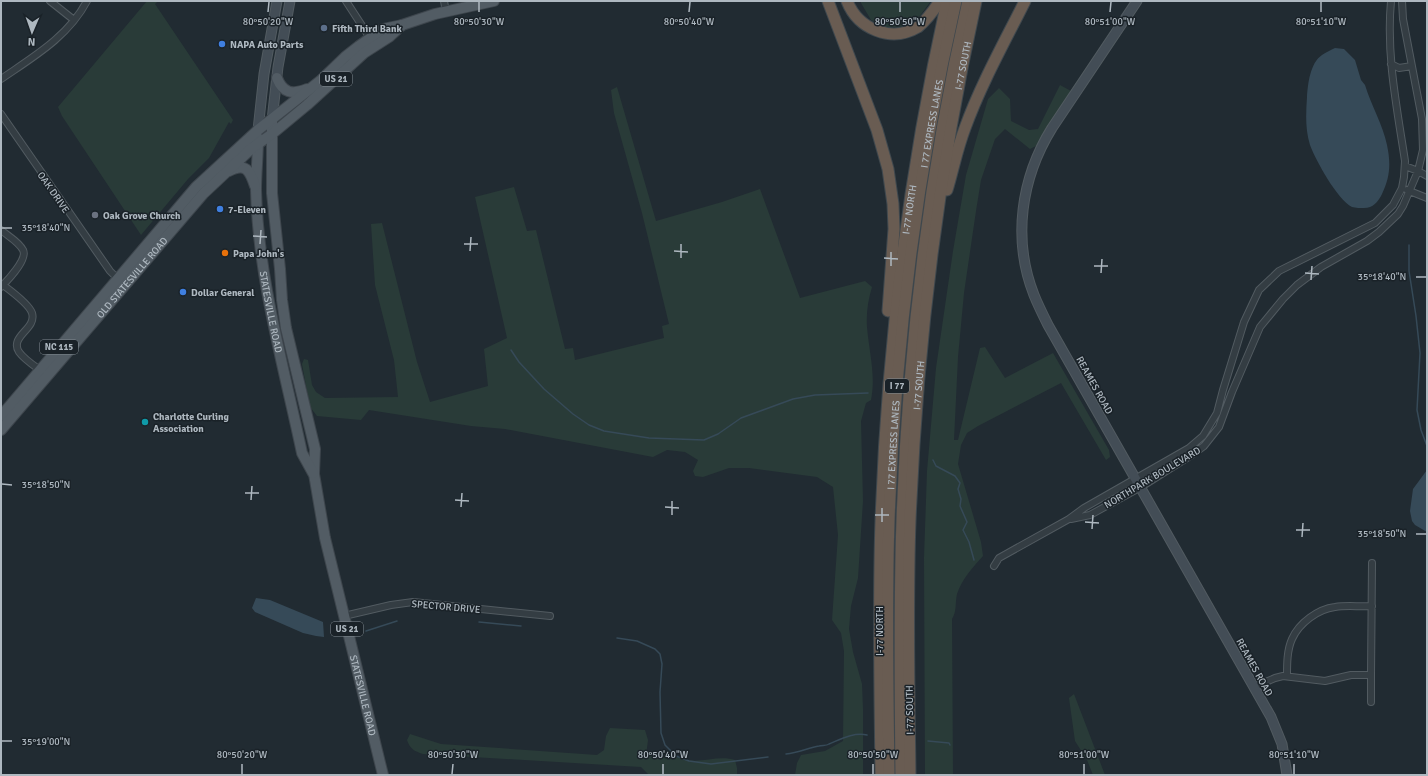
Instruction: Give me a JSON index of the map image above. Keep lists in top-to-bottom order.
{
  "streets": {
    "highway": [
      "I-77 SOUTH",
      "I 77 EXPRESS LANES",
      "I-77 NORTH",
      "I 77"
    ],
    "main road": [
      "US 21",
      "OLD STATESVILLE ROAD",
      "STATESVILLE ROAD",
      "NC 115",
      "REAMES ROAD"
    ],
    "street": ["OAK DRIVE", "NORTHPARK BOULEVARD", "SPECTOR DRIVE"]
  },
  "crossings": [
    ["US 21", "OLD STATESVILLE ROAD"],
    ["US 21", "STATESVILLE ROAD"],
    ["OAK DRIVE", "OLD STATESVILLE ROAD"],
    ["OLD STATESVILLE ROAD", "STATESVILLE ROAD"],
    ["STATESVILLE ROAD", "SPECTOR DRIVE"],
    ["REAMES ROAD", "NORTHPARK BOULEVARD"]
  ],
  "places": [
    "Fifth Third Bank",
    "NAPA Auto Parts",
    "7-Eleven",
    "Oak Grove Church",
    "Papa John's",
    "Dollar General",
    "Charlotte Curling Association"
  ],
  "north": "bottom",
  "coordinates": [
    "80°50'20\"W",
    "80°50'30\"W",
    "80°50'40\"W",
    "80°50'50\"W",
    "80°51'00\"W",
    "80°51'10\"W",
    "35°18'40\"N",
    "35°18'50\"N",
    "35°19'00\"N"
  ]
}
